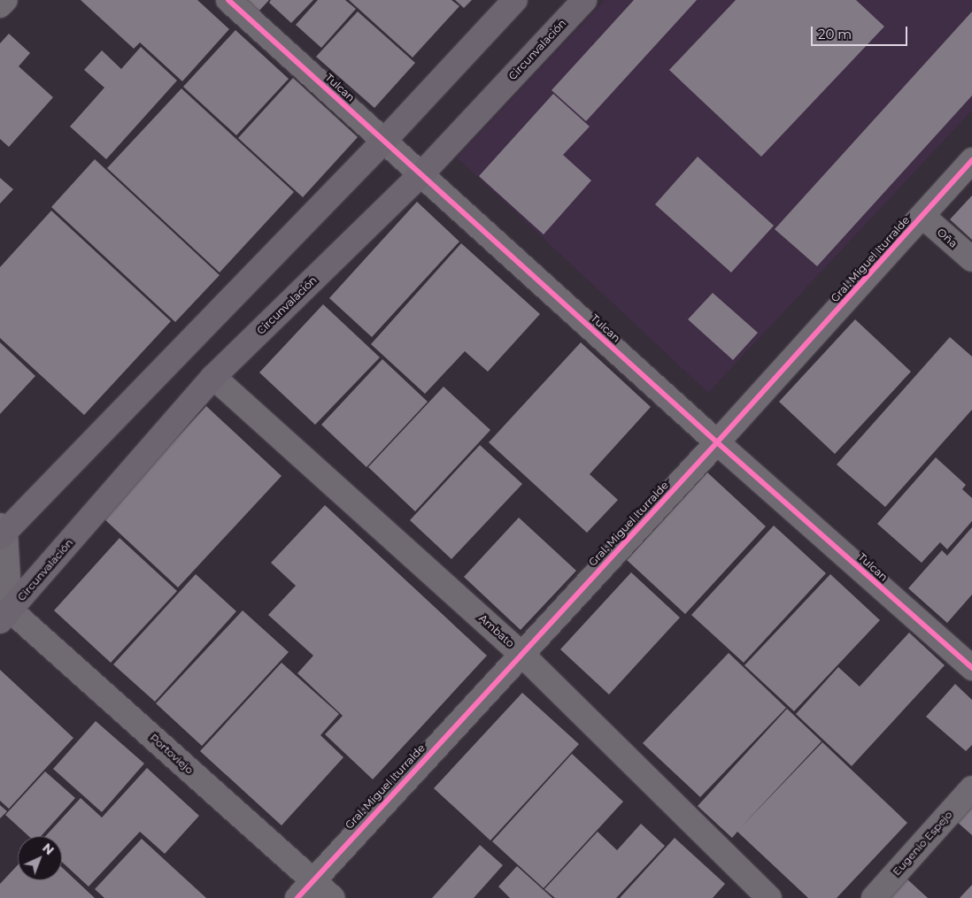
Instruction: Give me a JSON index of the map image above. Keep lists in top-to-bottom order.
{
  "streets": {
    "main road": ["Circunvalación"],
    "street": [
      "Tulcan",
      "Oña",
      "Gral. Miguel Iturralde",
      "Ambato",
      "Portoviejo",
      "Eugenio Espejo"
    ]
  },
  "crossings": [
    ["Circunvalación", "Tulcan"],
    ["Circunvalación", "Ambato"],
    ["Circunvalación", "Portoviejo"],
    ["Tulcan", "Gral. Miguel Iturralde"],
    ["Oña", "Gral. Miguel Iturralde"],
    ["Gral. Miguel Iturralde", "Ambato"],
    ["Gral. Miguel Iturralde", "Portoviejo"]
  ],
  "scale_bar": "20 m",
  "north": "top right"
}
